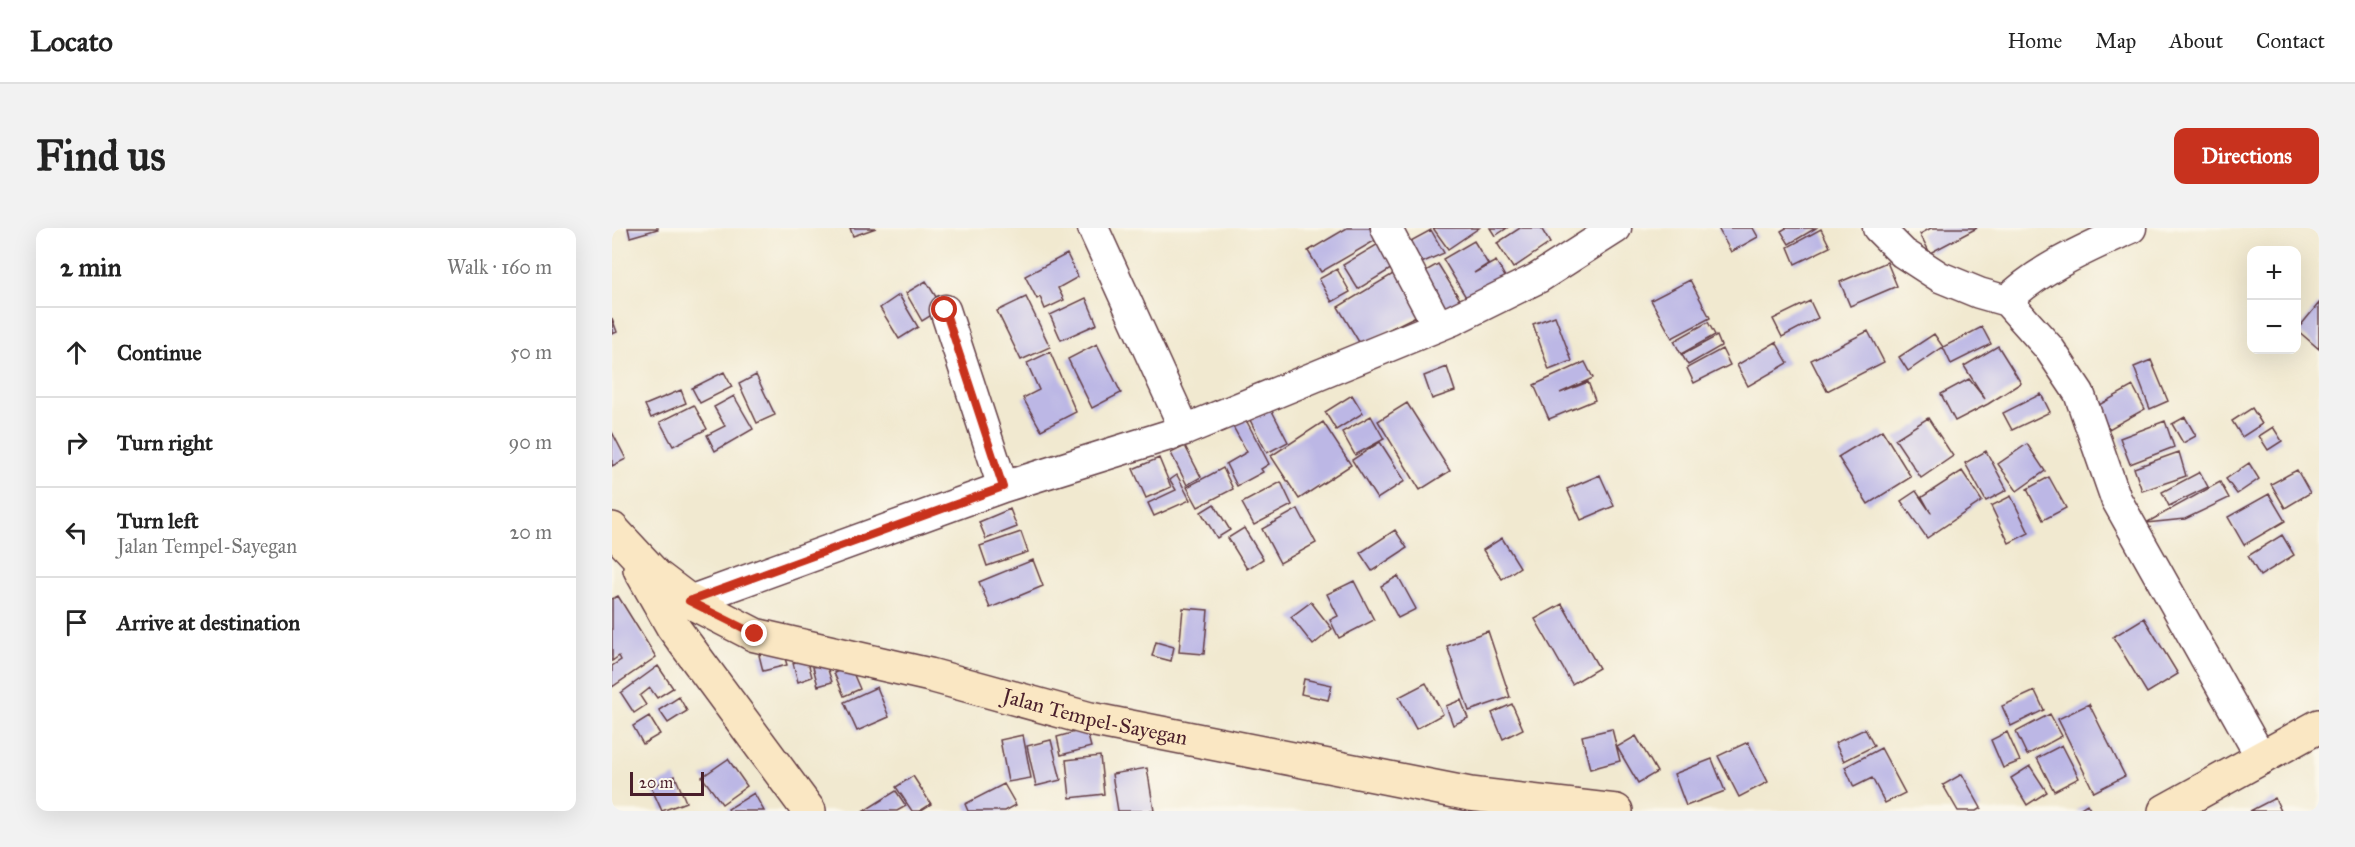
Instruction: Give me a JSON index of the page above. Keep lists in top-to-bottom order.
{
  "streets": {
    "main road": ["Jalan Tempel-Sayegan"]
  },
  "scale_bar": "20 m",
  "page": {
    "header": "Locato",
    "nav": [
      "Home",
      "Map",
      "About",
      "Contact"
    ],
    "buttons": "Directions",
    "title": "Find us",
    "heading": ["2 min", "Walk · 160 m"],
    "map_buttons": ["+", "−"],
    "list": [
      ["Continue", "50 m"],
      ["Turn right", "90 m"],
      ["Turn left", "Jalan Tempel-Sayegan", "20 m"],
      "Arrive at destination"
    ],
    "scale": "20 m"
  }
}
